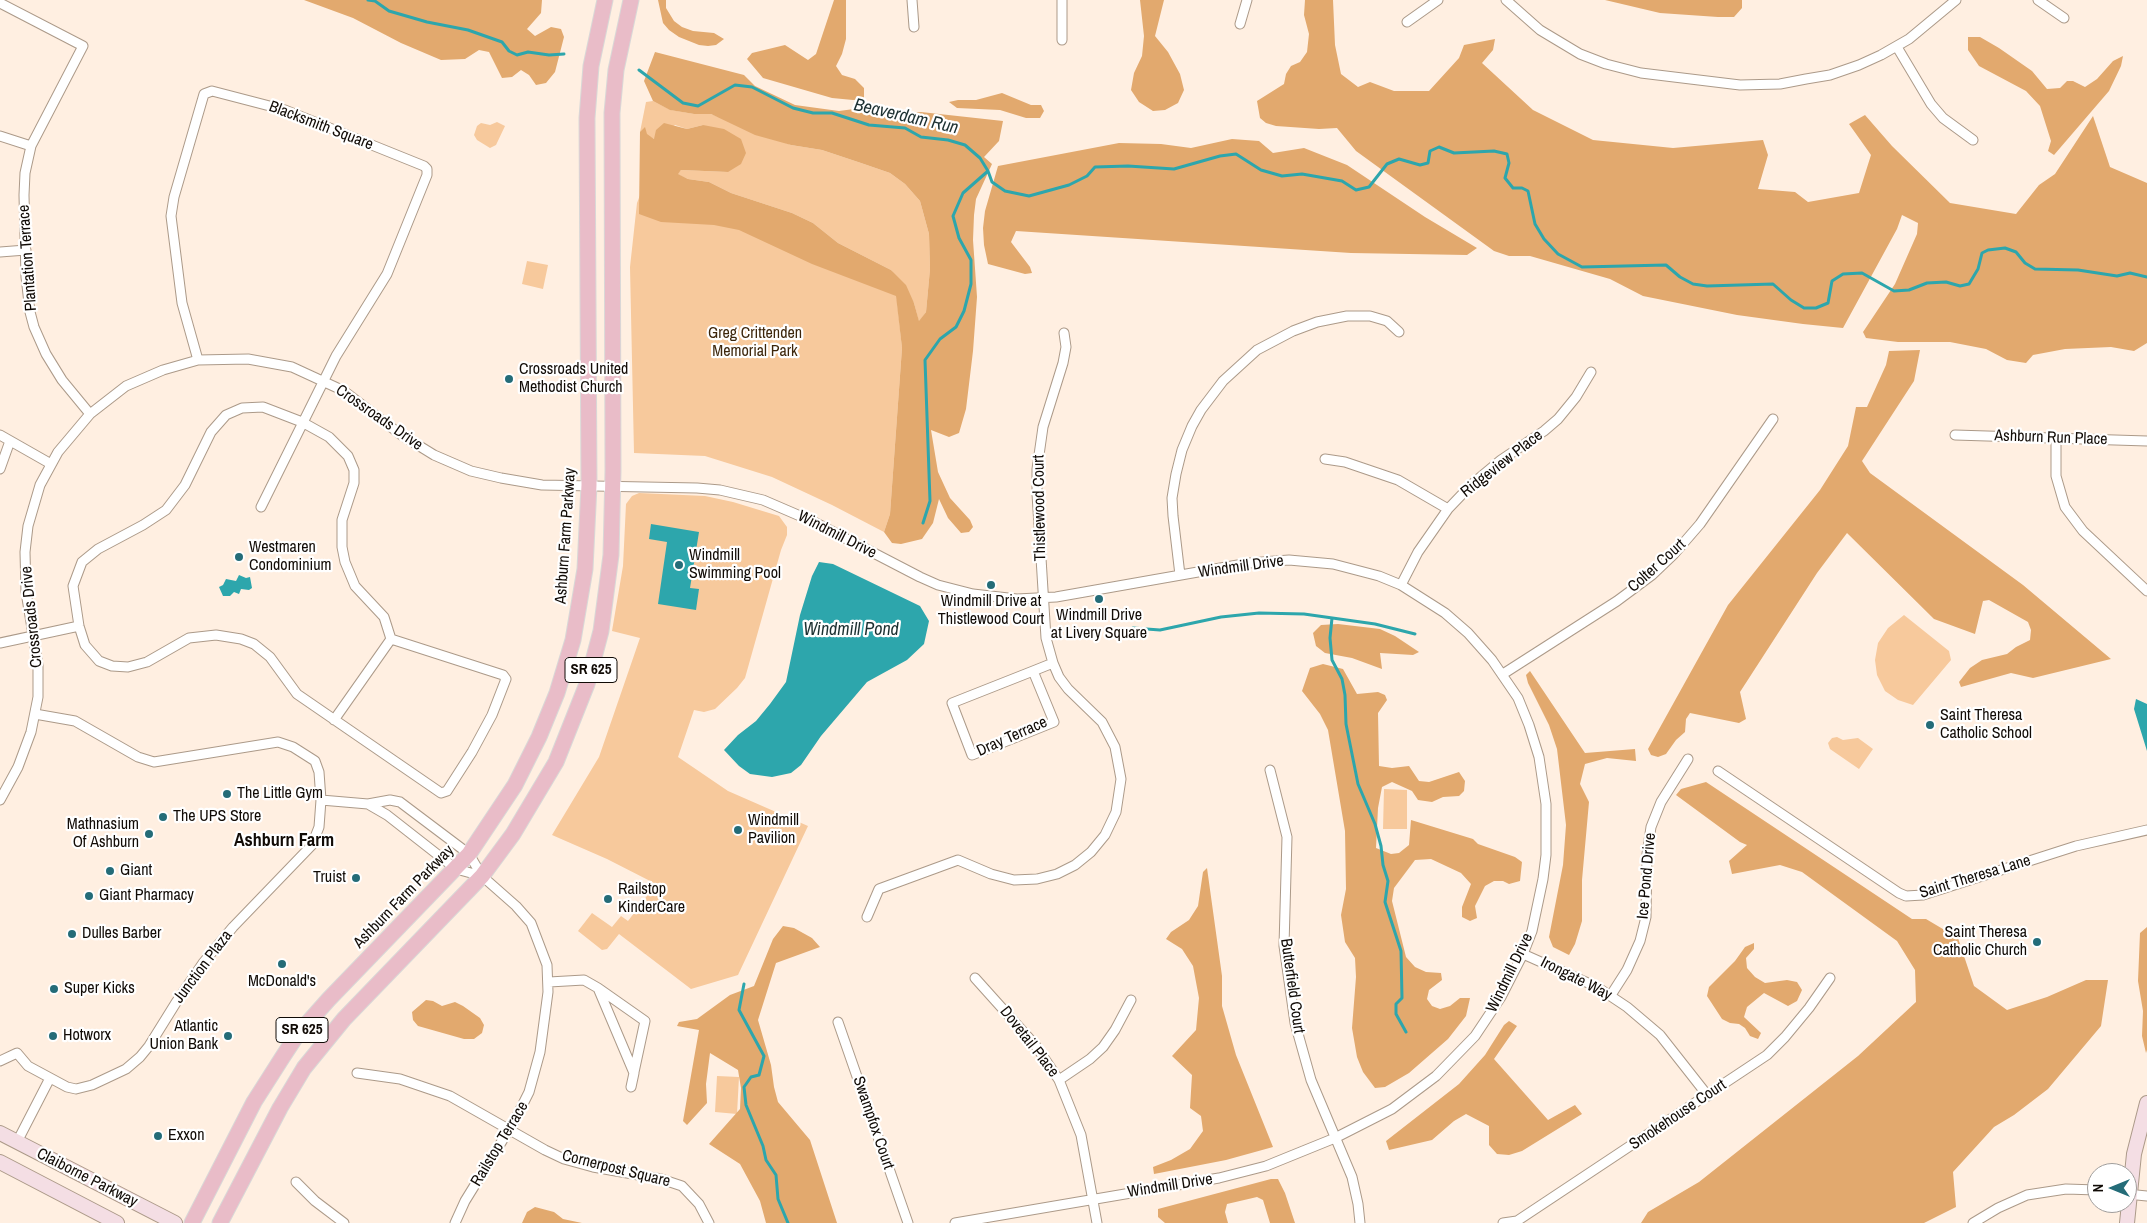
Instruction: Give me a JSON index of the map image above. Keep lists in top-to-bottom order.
{
  "streets": {
    "main road": ["Ashburn Farm Parkway", "SR 625", "Claiborne Parkway"],
    "street": [
      "Blacksmith Square",
      "Plantation Terrace",
      "Crossroads Drive",
      "Ashburn Run Place",
      "Ridgeview Place",
      "Thistlewood Court",
      "Windmill Drive",
      "Colter Court",
      "Dray Terrace",
      "Ice Pond Drive",
      "Saint Theresa Lane",
      "Junction Plaza",
      "Irongate Way",
      "Butterfield Court",
      "Dovetail Place",
      "Smokehouse Court",
      "Swampfox Court",
      "Railstop Terrace",
      "Cornerpost Square"
    ]
  },
  "crossings": [
    ["Blacksmith Square", "Crossroads Drive"],
    ["Plantation Terrace", "Crossroads Drive"],
    ["Crossroads Drive", "Windmill Drive"],
    ["Crossroads Drive", "Ashburn Farm Parkway"],
    ["Crossroads Drive", "SR 625"],
    ["Crossroads Drive", "Junction Plaza"],
    ["Ridgeview Place", "Windmill Drive"],
    ["Thistlewood Court", "Windmill Drive"],
    ["Thistlewood Court", "Dray Terrace"],
    ["Windmill Drive", "Colter Court"],
    ["Windmill Drive", "SR 625"],
    ["Windmill Drive", "Irongate Way"],
    ["Windmill Drive", "Butterfield Court"],
    ["Windmill Drive", "Dovetail Place"],
    ["SR 625", "Railstop Terrace"],
    ["Ice Pond Drive", "Irongate Way"],
    ["Irongate Way", "Smokehouse Court"],
    ["Railstop Terrace", "Cornerpost Square"]
  ],
  "districts": ["Ashburn Farm"],
  "water": ["Beaverdam Run", "Windmill Pond"],
  "parks": ["Greg Crittenden Memorial Park"],
  "places": [
    "Crossroads United Methodist Church",
    "Westmaren Condominium",
    "Windmill Swimming Pool",
    "Windmill Drive at Thistlewood Court",
    "Windmill Drive at Livery Square",
    "Saint Theresa Catholic School",
    "The Little Gym",
    "The UPS Store",
    "Windmill Pavilion",
    "Mathnasium Of Ashburn",
    "Giant",
    "Truist",
    "Giant Pharmacy",
    "Railstop KinderCare",
    "Dulles Barber",
    "Saint Theresa Catholic Church",
    "McDonald's",
    "Super Kicks",
    "Hotworx",
    "Atlantic Union Bank",
    "Exxon"
  ],
  "north": "left"
}
